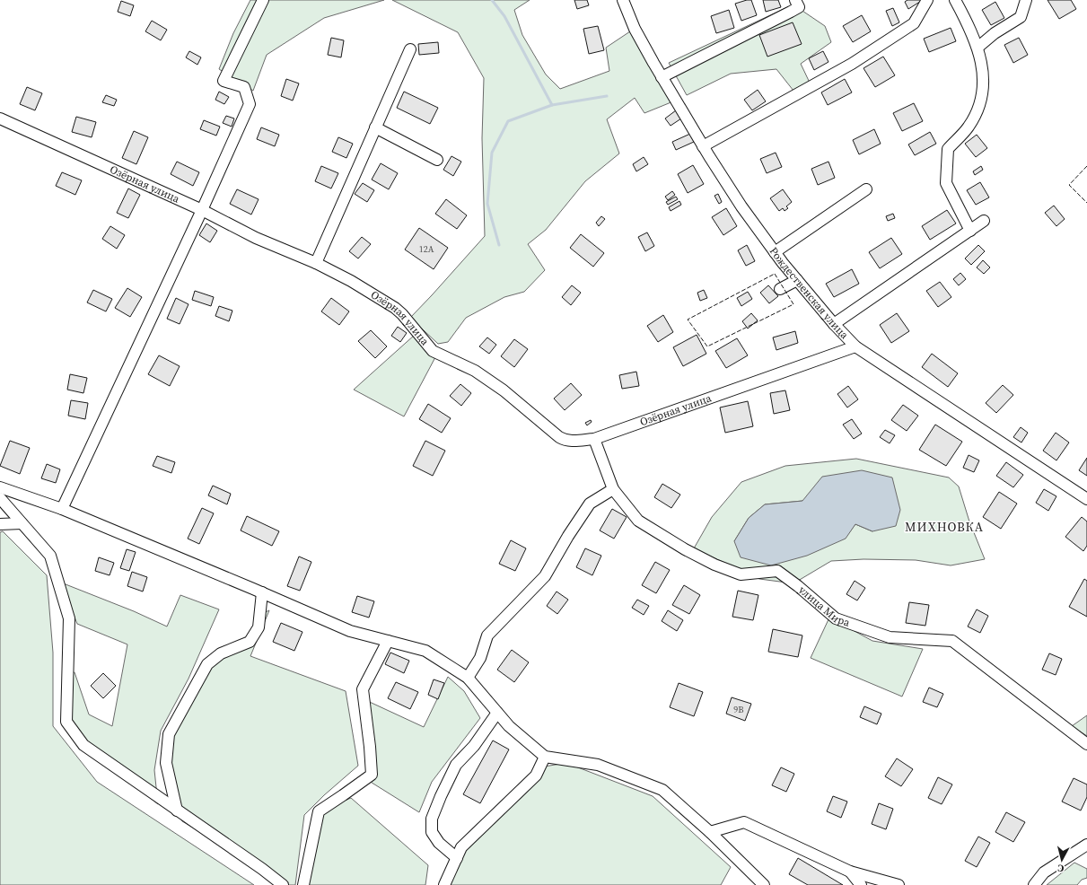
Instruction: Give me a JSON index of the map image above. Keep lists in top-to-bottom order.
{
  "streets": {
    "street": ["Озёрная улица", "Рождественская улица", "улица Мира"]
  },
  "crossings": [
    ["Озёрная улица", "Рождественская улица"],
    ["Озёрная улица", "улица Мира"]
  ],
  "districts": ["МИХНОВКА"],
  "house_numbers": ["12А", "9В"],
  "north": "bottom"
}
